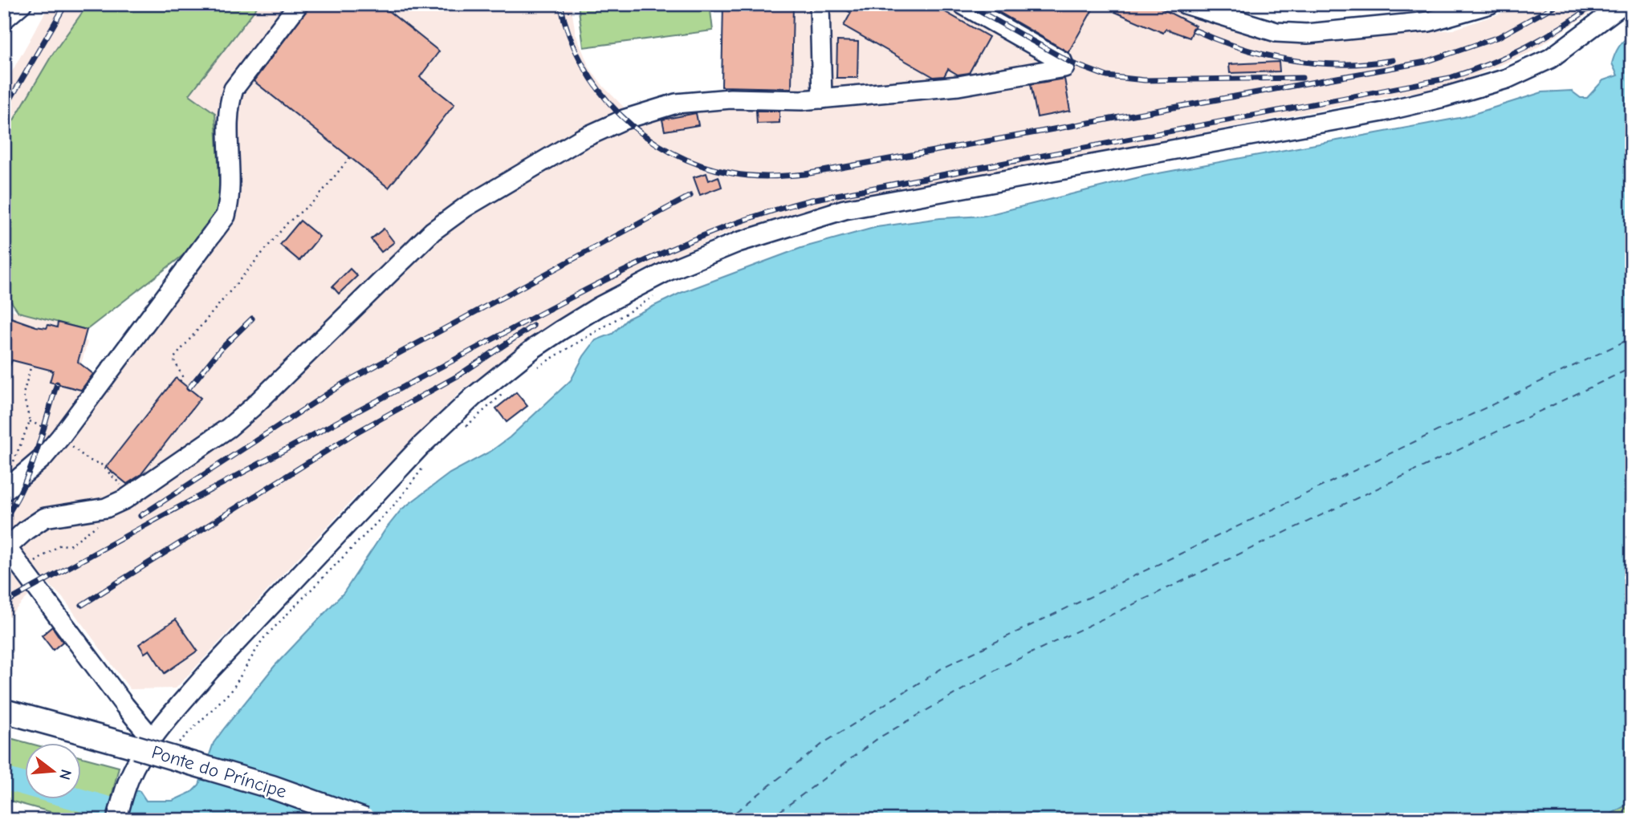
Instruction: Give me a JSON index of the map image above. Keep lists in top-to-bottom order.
{
  "streets": {
    "main road": ["Ponte do Príncipe"]
  },
  "north": "right"
}
